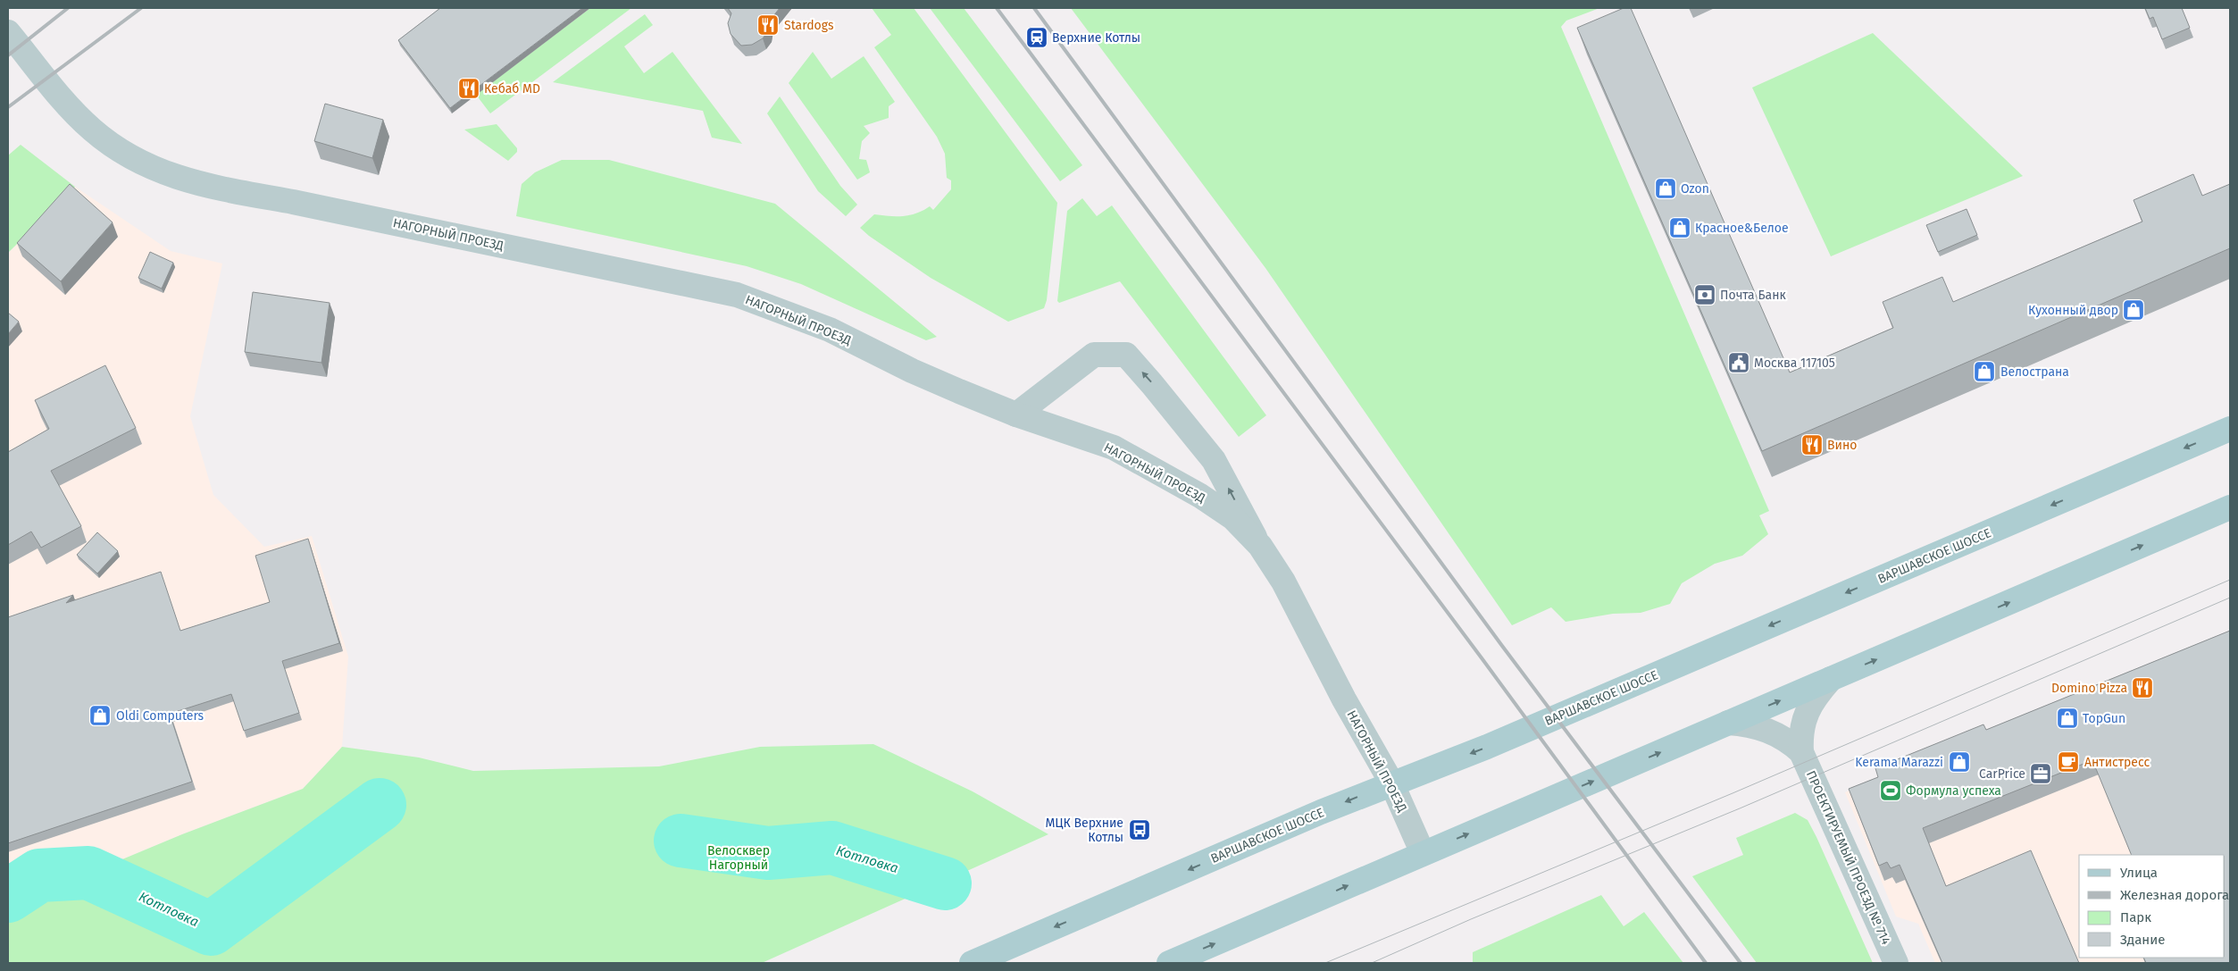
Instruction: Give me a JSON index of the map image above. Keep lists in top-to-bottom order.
{
  "streets": {
    "main road": ["ВАРШАВСКОЕ ШОССЕ"],
    "street": ["НАГОРНЫЙ ПРОЕЗД", "ПРОЕКТИРУЕМЫЙ ПРОЕЗД № 714"]
  },
  "crossings": [
    ["НАГОРНЫЙ ПРОЕЗД", "ВАРШАВСКОЕ ШОССЕ"]
  ],
  "water": ["Котловка"],
  "parks": ["Велосквер Нагорный"],
  "places": {
    "restaurant": [
      "Stardogs",
      "Кебаб MD",
      "Вино",
      "Domino Pizza"
    ],
    "station": ["Верхние Котлы"],
    "shop": [
      "Ozon",
      "Красное&Белое",
      "Кухонный двор",
      "Велострана",
      "Oldi Computers",
      "TopGun",
      "Kerama Marazzi"
    ],
    "bank": ["Почта Банк"],
    "public building": ["Москва 117105"],
    "cafe": ["Антистресс"],
    "office": ["CarPrice"],
    "sports": ["Формула успеха"],
    "bus stop": ["МЦК Верхние Котлы"]
  },
  "legend": [
    "Улица",
    "Железная дорога",
    "Парк",
    "Здание"
  ]
}
